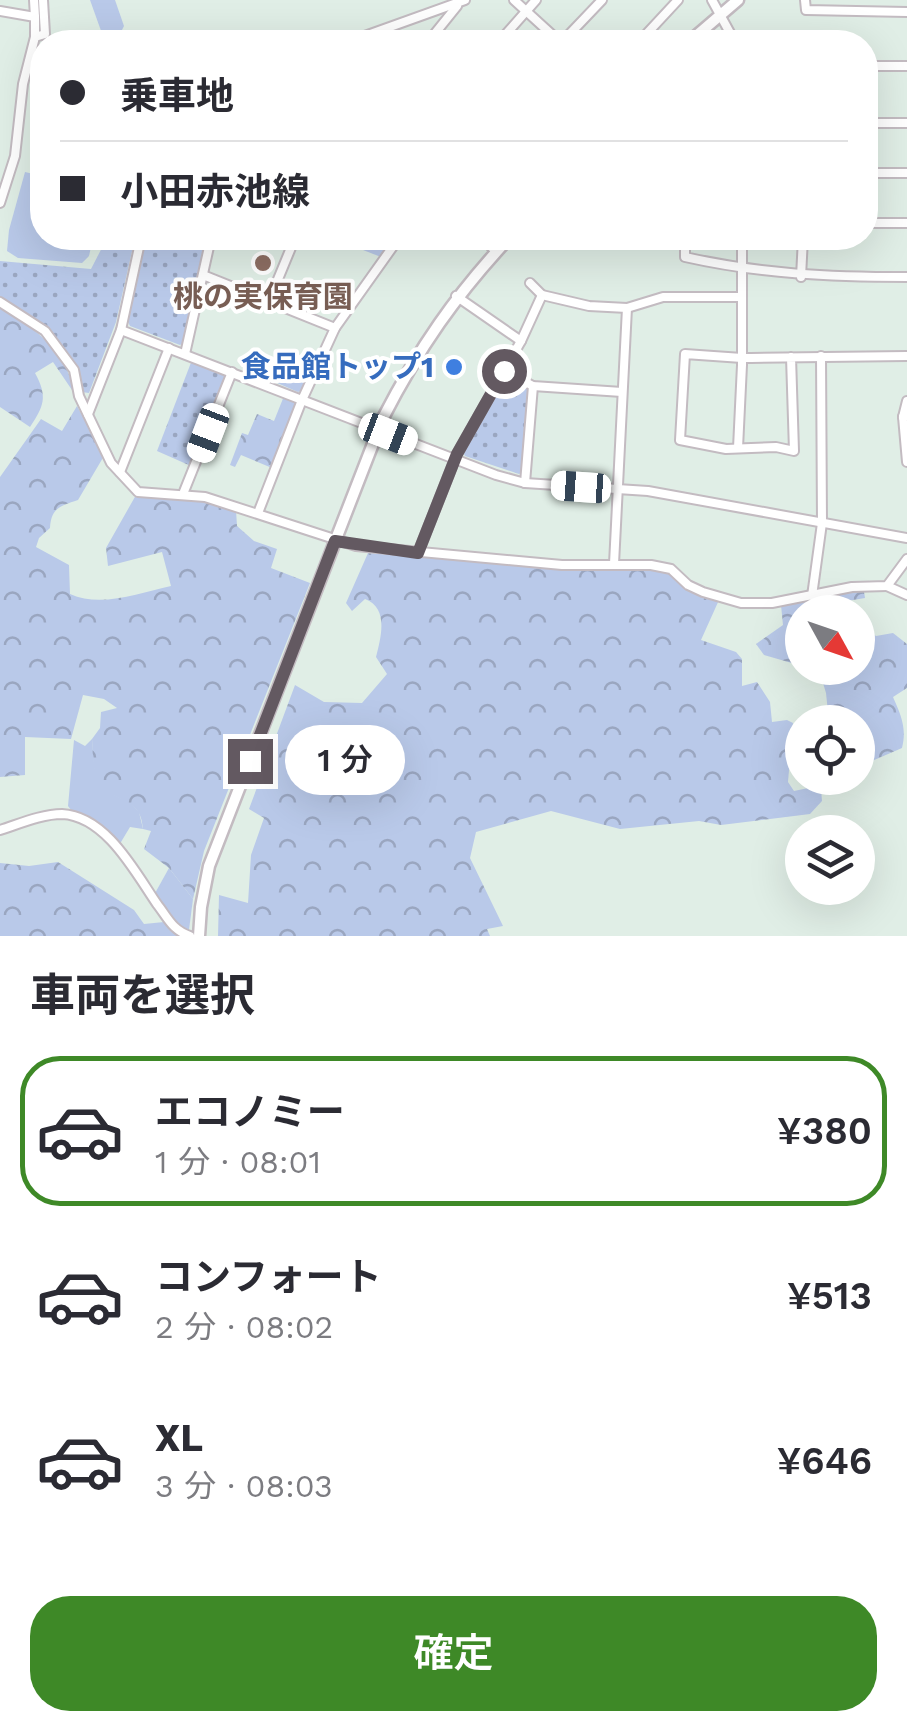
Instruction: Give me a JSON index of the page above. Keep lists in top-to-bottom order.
{
  "places": ["桃の実保育園", "食品館トップ1"],
  "north": "bottom right",
  "page": {
    "banner": ["乗車地", "小田赤池線"],
    "bubble": "1 分",
    "heading": "車両を選択",
    "list": [
      {
        "name": "エコノミー",
        "note": "1 分 · 08:01",
        "value": "¥380"
      },
      {
        "name": "コンフォート",
        "note": "2 分 · 08:02",
        "value": "¥513"
      },
      {
        "name": "XL",
        "note": "3 分 · 08:03",
        "value": "¥646"
      }
    ],
    "buttons": "確定"
  }
}
